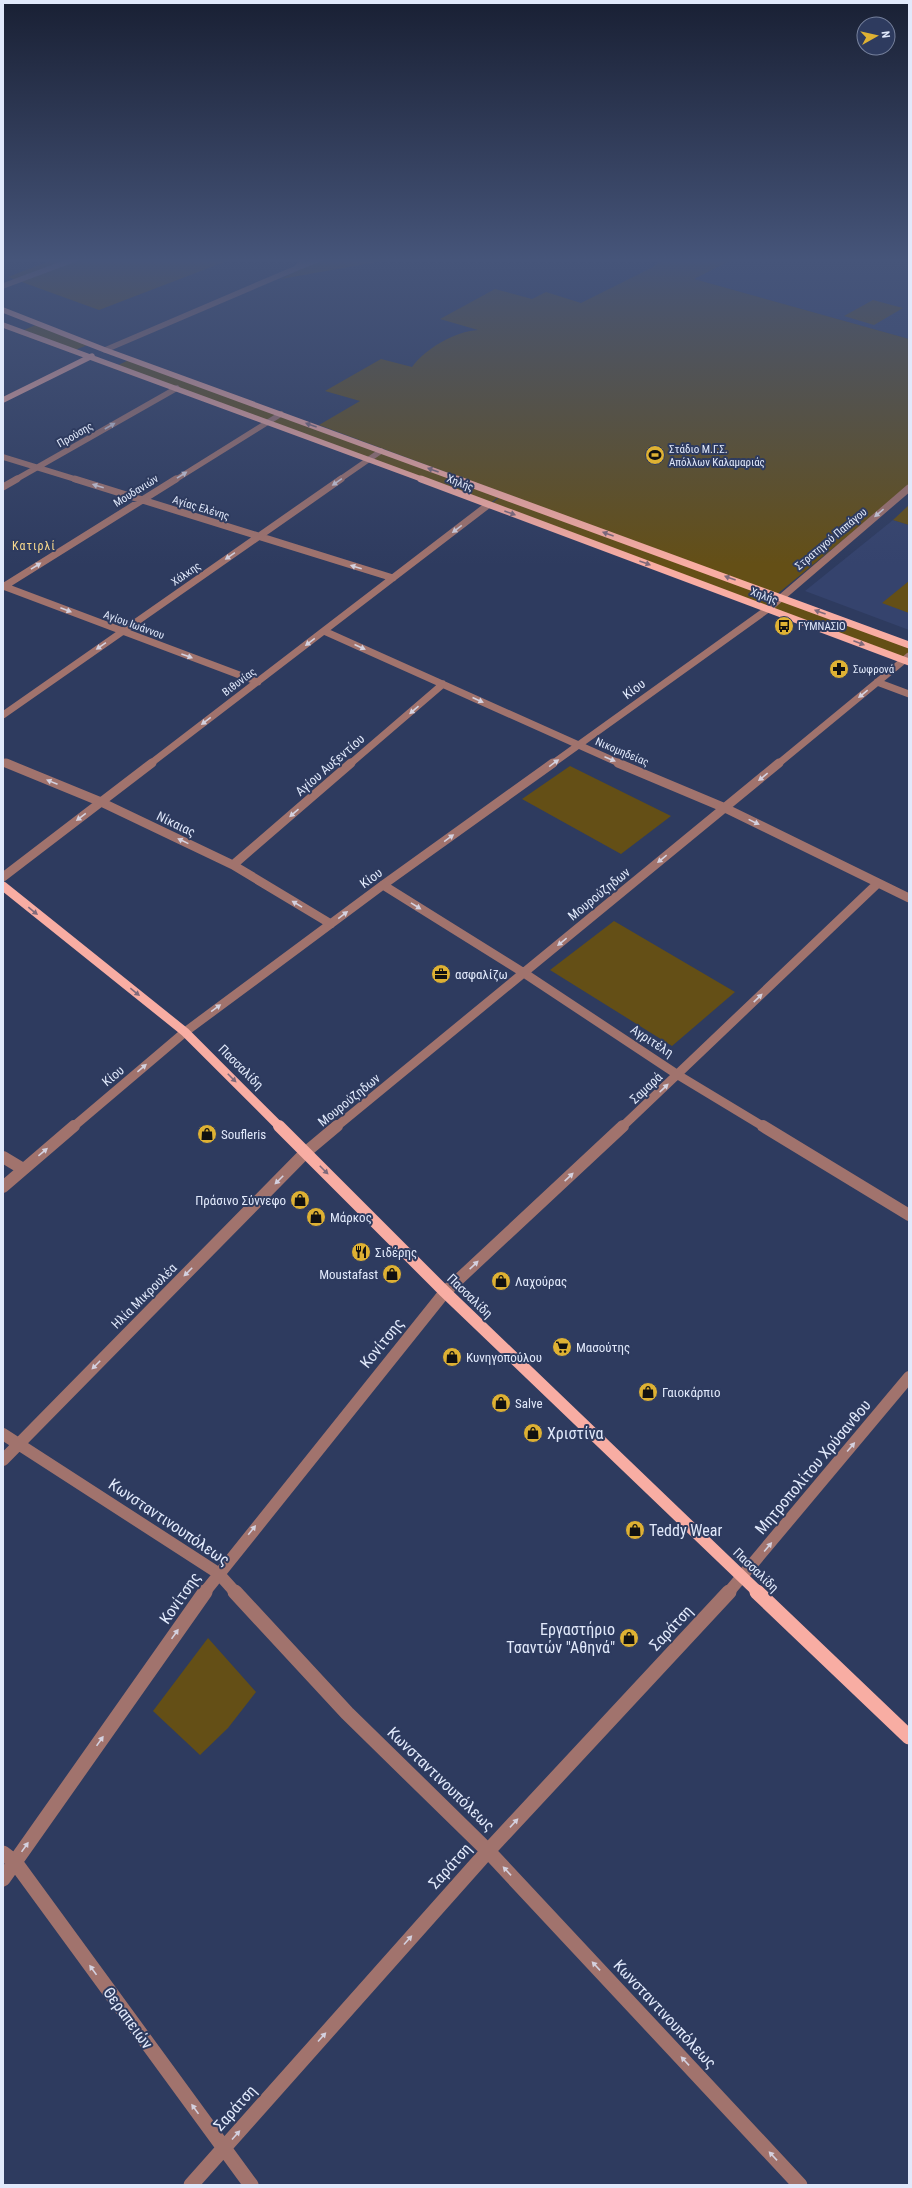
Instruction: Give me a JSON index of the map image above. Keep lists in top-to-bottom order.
{
  "streets": {
    "main road": ["Χηλής", "Πασσαλίδη"],
    "street": [
      "Προύσης",
      "Μουδανιών",
      "Αγίας Ελένης",
      "Στρατηγού Παπάγου",
      "Χάλκης",
      "Αγίου Ιωάννου",
      "Βιθυνίας",
      "Κίου",
      "Νικομηδείας",
      "Αγίου Αυξεντίου",
      "Νίκαιας",
      "Μουρούζηδων",
      "Αγριτέλη",
      "Σαμαρά",
      "Ηλία Μικρουλέα",
      "Κονίτσης",
      "Μητροπολίτου Χρύσανθου",
      "Κωνσταντινουπόλεως",
      "Σαράτση",
      "Θεραπειών"
    ]
  },
  "crossings": [
    ["Προύσης", "Χηλής"],
    ["Προύσης", "Αγίας Ελένης"],
    ["Χηλής", "Μουδανιών"],
    ["Χηλής", "Στρατηγού Παπάγου"],
    ["Χηλής", "Χάλκης"],
    ["Χηλής", "Βιθυνίας"],
    ["Χηλής", "Κίου"],
    ["Χηλής", "Μουρούζηδων"],
    ["Μουδανιών", "Αγίας Ελένης"],
    ["Μουδανιών", "Αγίου Ιωάννου"],
    ["Αγίας Ελένης", "Χάλκης"],
    ["Αγίας Ελένης", "Βιθυνίας"],
    ["Στρατηγού Παπάγου", "Κίου"],
    ["Χάλκης", "Αγίου Ιωάννου"],
    ["Αγίου Ιωάννου", "Βιθυνίας"],
    ["Βιθυνίας", "Νικομηδείας"],
    ["Βιθυνίας", "Νίκαιας"],
    ["Κίου", "Νικομηδείας"],
    ["Κίου", "Νίκαιας"],
    ["Κίου", "Αγριτέλη"],
    ["Κίου", "Πασσαλίδη"],
    ["Νικομηδείας", "Αγίου Αυξεντίου"],
    ["Νικομηδείας", "Μουρούζηδων"],
    ["Νικομηδείας", "Σαμαρά"],
    ["Αγίου Αυξεντίου", "Νίκαιας"],
    ["Μουρούζηδων", "Αγριτέλη"],
    ["Μουρούζηδων", "Πασσαλίδη"],
    ["Μουρούζηδων", "Ηλία Μικρουλέα"],
    ["Αγριτέλη", "Σαμαρά"],
    ["Πασσαλίδη", "Σαμαρά"],
    ["Πασσαλίδη", "Ηλία Μικρουλέα"],
    ["Πασσαλίδη", "Κονίτσης"],
    ["Πασσαλίδη", "Μητροπολίτου Χρύσανθου"],
    ["Πασσαλίδη", "Σαράτση"],
    ["Σαμαρά", "Κονίτσης"],
    ["Ηλία Μικρουλέα", "Κωνσταντινουπόλεως"],
    ["Κονίτσης", "Κωνσταντινουπόλεως"],
    ["Κονίτσης", "Θεραπειών"],
    ["Μητροπολίτου Χρύσανθου", "Σαράτση"],
    ["Κωνσταντινουπόλεως", "Σαράτση"],
    ["Σαράτση", "Θεραπειών"]
  ],
  "one_way": [
    "Προύσης",
    "Μουδανιών",
    "Αγίας Ελένης",
    "Στρατηγού Παπάγου",
    "Χάλκης",
    "Αγίου Ιωάννου",
    "Βιθυνίας",
    "Κίου",
    "Νικομηδείας",
    "Αγίου Αυξεντίου",
    "Νίκαιας",
    "Μουρούζηδων",
    "Πασσαλίδη",
    "Σαμαρά",
    "Ηλία Μικρουλέα",
    "Κονίτσης",
    "Μητροπολίτου Χρύσανθου",
    "Κωνσταντινουπόλεως",
    "Σαράτση",
    "Θεραπειών"
  ],
  "districts": ["Κατιρλί"],
  "places": {
    "sports": ["Στάδιο Μ.Γ.Σ. Απόλλων Καλαμαριάς"],
    "bus stop": ["ΓΥΜΝΑΣΙΟ"],
    "pharmacy": ["Σωφρονά"],
    "office": ["ασφαλίζω"],
    "shop": [
      "Soufleris",
      "Πράσινο Σύννεφο",
      "Μάρκος",
      "Moustafast",
      "Λαχούρας",
      "Κυνηγοπούλου",
      "Γαιοκάρπιο",
      "Salve",
      "Χριστίνα",
      "Teddy Wear",
      "Εργαστήριο Τσαντών \"Αθηνά\""
    ],
    "restaurant": ["Σιδέρης"],
    "supermarket": ["Μασούτης"]
  },
  "north": "right"
}
